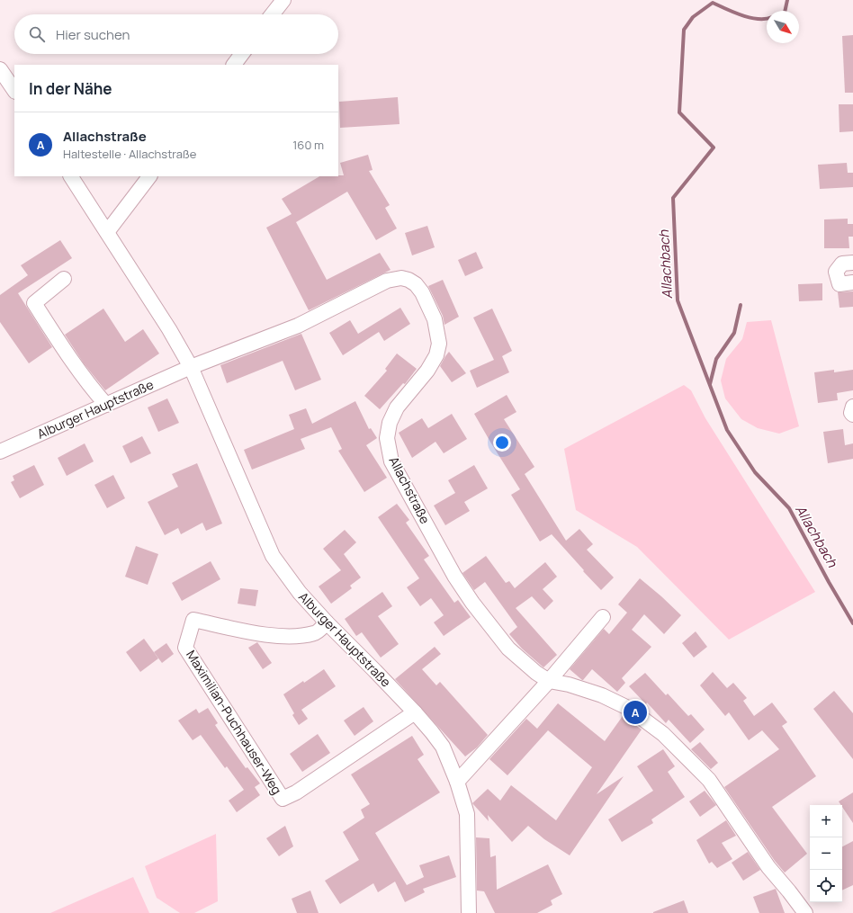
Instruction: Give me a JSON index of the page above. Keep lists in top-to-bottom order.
{
  "streets": {
    "street": ["Alburger Hauptstraße", "Allachstraße", "Maximilian-Puchhauser-Weg"]
  },
  "crossings": [
    ["Alburger Hauptstraße", "Allachstraße"],
    ["Alburger Hauptstraße", "Maximilian-Puchhauser-Weg"]
  ],
  "water": ["Allachbach"],
  "north": "bottom right",
  "page": {
    "search": "Hier suchen",
    "heading": "In der Nähe",
    "list": [
      {
        "mark": "A",
        "name": "Allachstraße",
        "note": "Haltestelle · Allachstraße",
        "value": "160 m"
      }
    ],
    "pins": "A",
    "map_buttons": ["+", "−"]
  }
}
